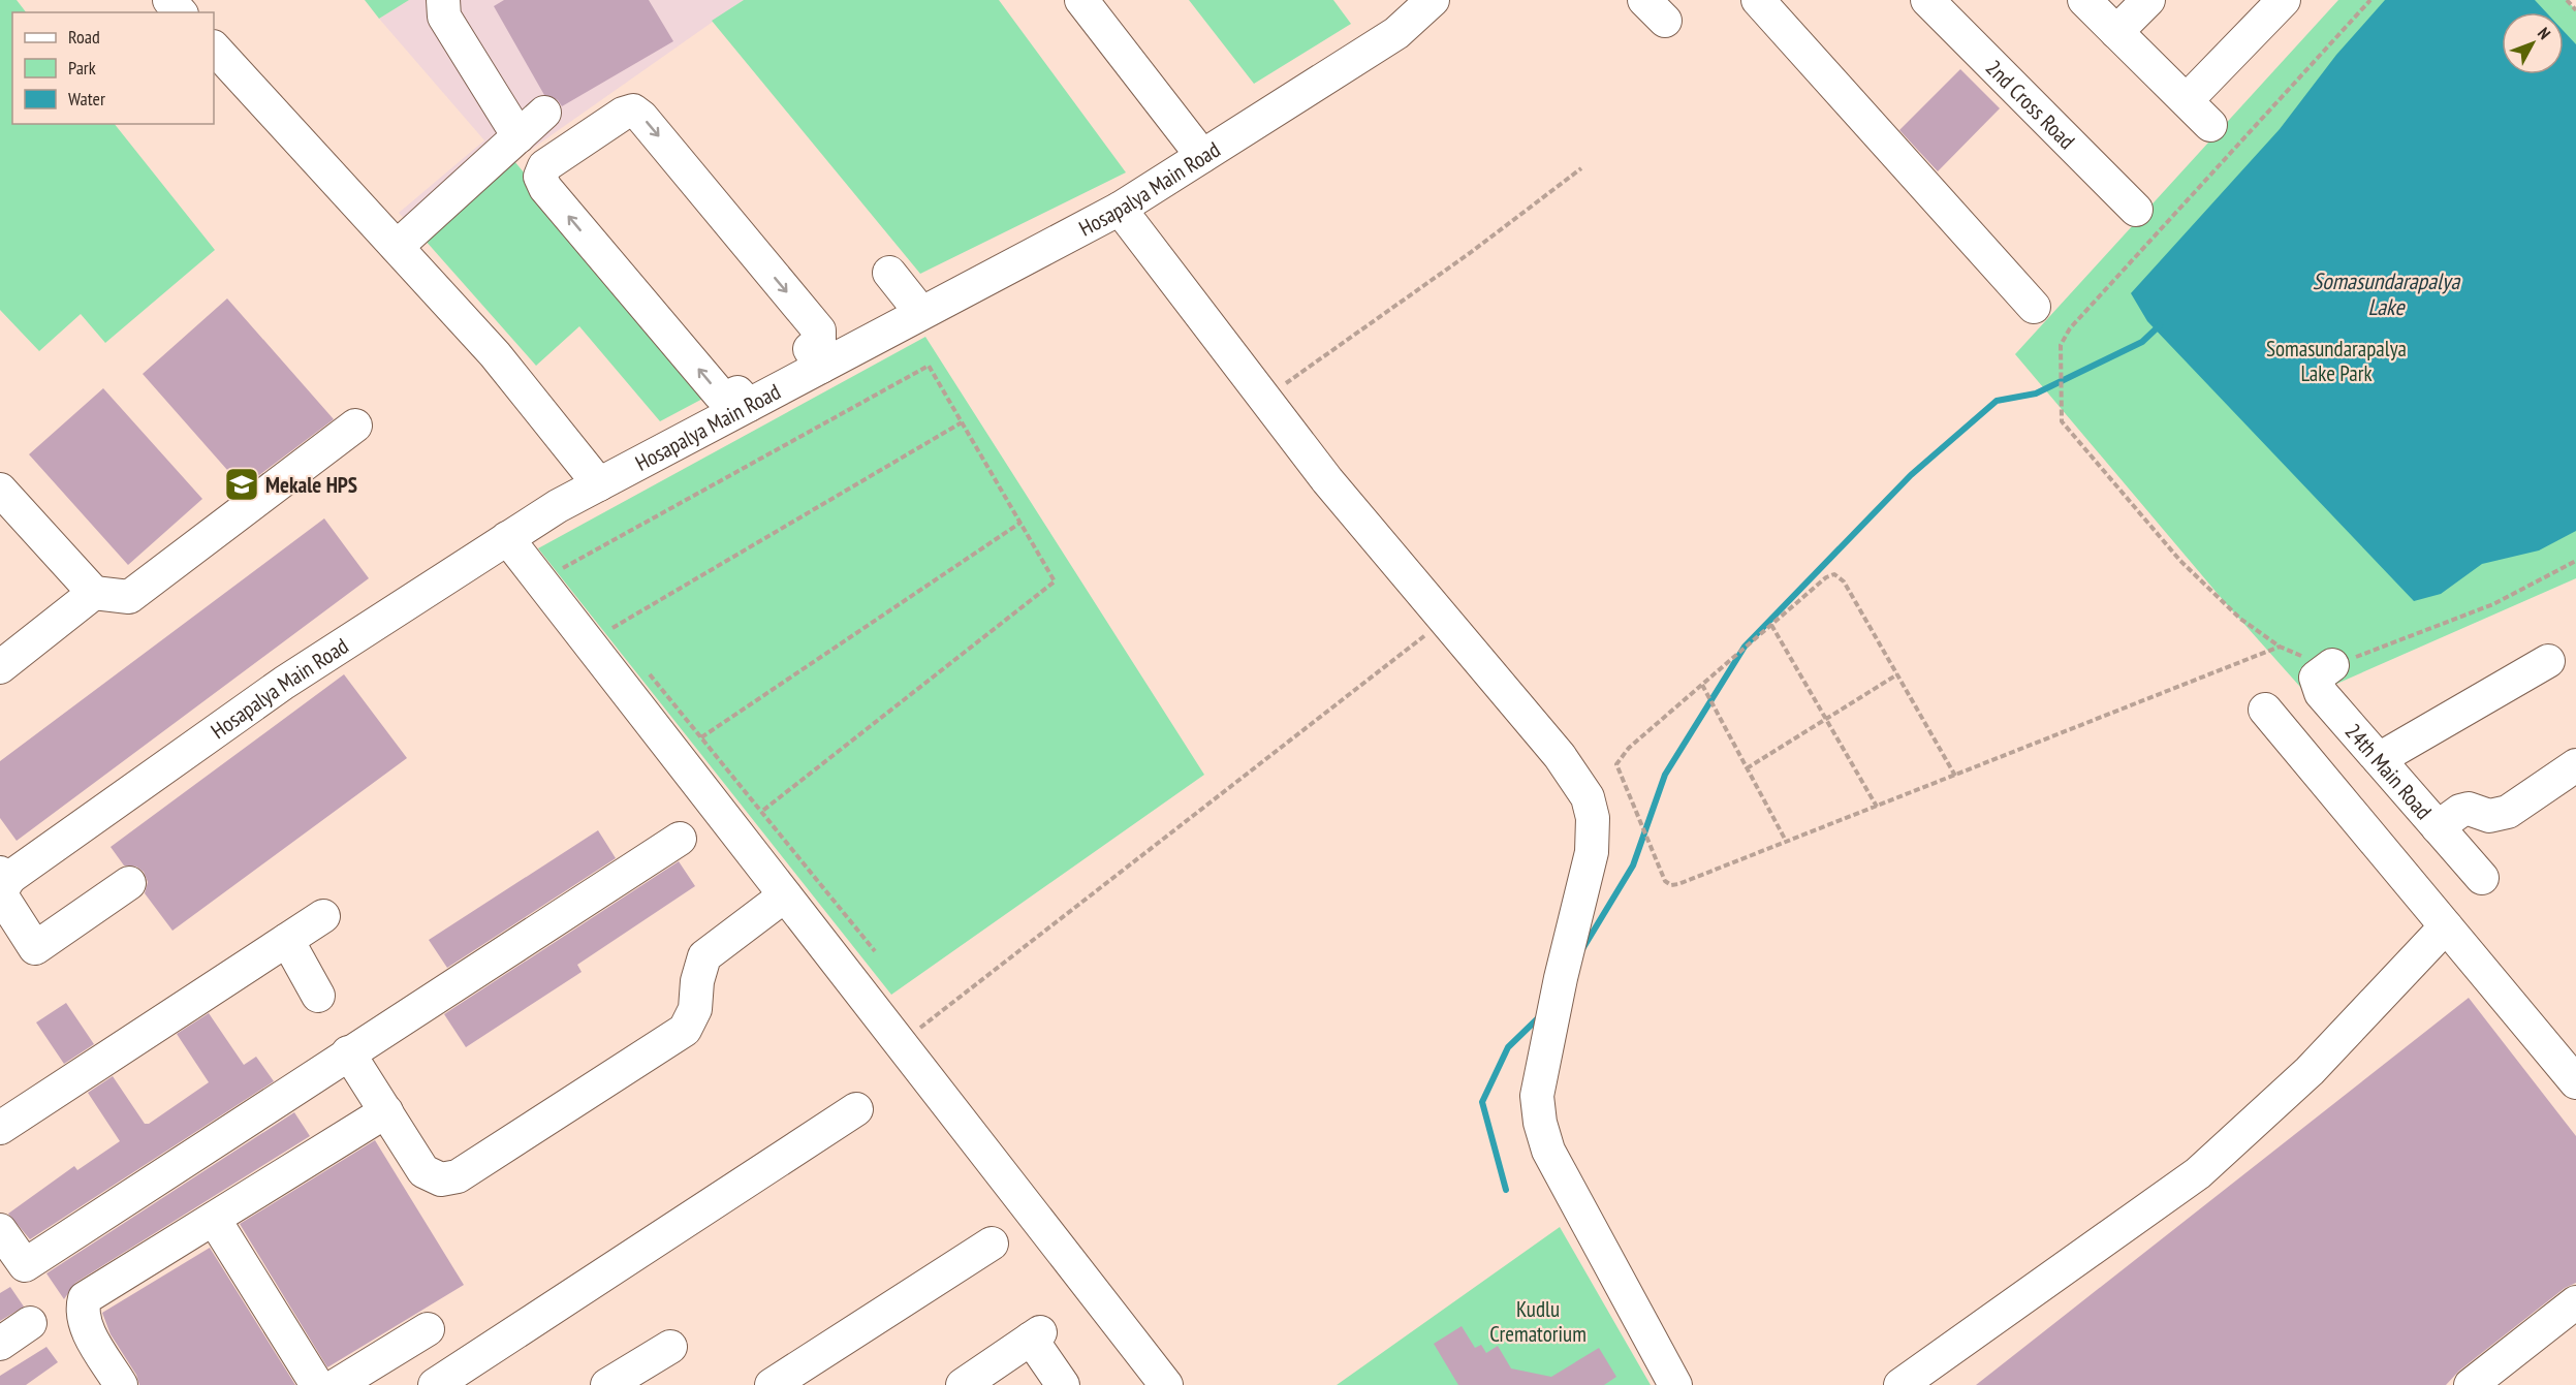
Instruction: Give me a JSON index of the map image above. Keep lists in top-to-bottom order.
{
  "streets": {
    "street": ["2nd Cross Road", "Hosapalya Main Road", "24th Main Road"]
  },
  "water": ["Somasundarapalya Lake"],
  "parks": ["Somasundarapalya Lake Park", "Kudlu Crematorium"],
  "places": {
    "school or university": ["Mekale HPS"]
  },
  "legend": ["Road", "Park", "Water"],
  "north": "top right"
}
